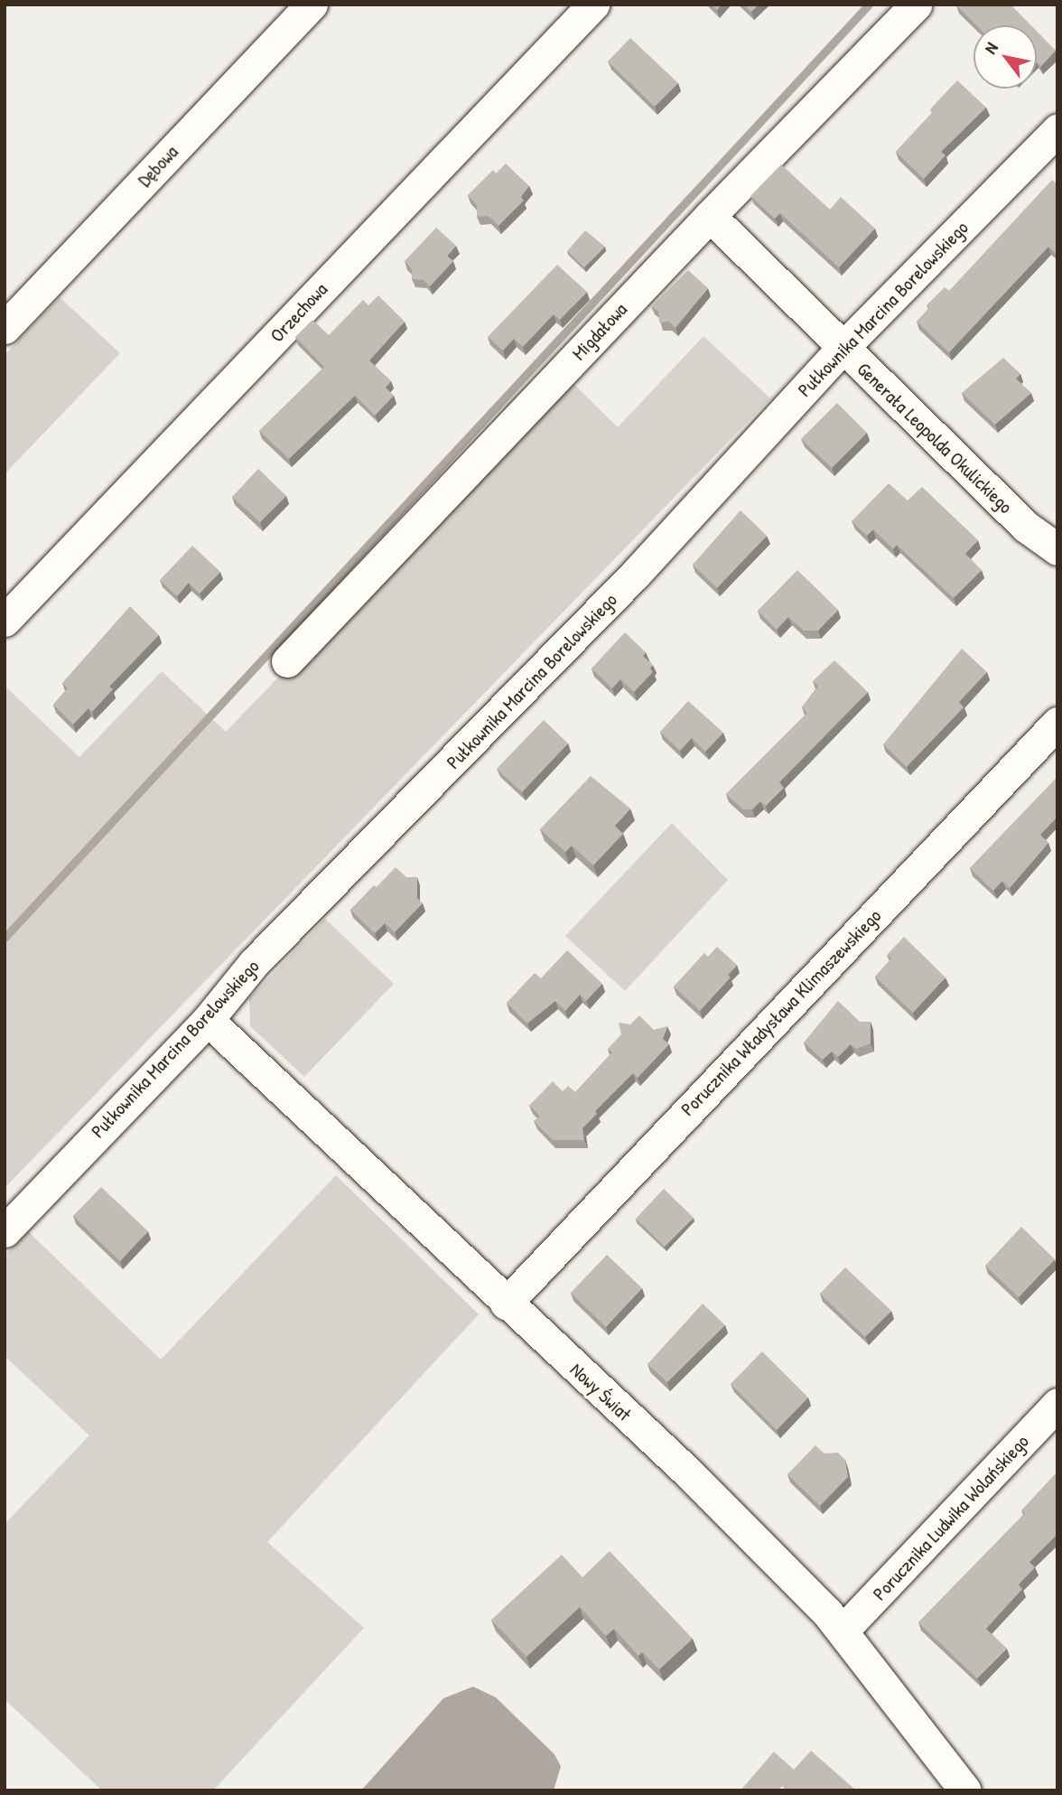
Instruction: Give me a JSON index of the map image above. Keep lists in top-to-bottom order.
{
  "streets": {
    "street": [
      "Dębowa",
      "Pułkownika Marcina Borelowskiego",
      "Orzechowa",
      "Migdałowa",
      "Generała Leopolda Okulickiego",
      "Porucznika Władysława Klimaszewskiego",
      "Nowy Świat",
      "Porucznika Ludwika Wolańskiego"
    ]
  },
  "crossings": [
    ["Pułkownika Marcina Borelowskiego", "Generała Leopolda Okulickiego"],
    ["Pułkownika Marcina Borelowskiego", "Nowy Świat"],
    ["Migdałowa", "Generała Leopolda Okulickiego"],
    ["Porucznika Władysława Klimaszewskiego", "Nowy Świat"],
    ["Nowy Świat", "Porucznika Ludwika Wolańskiego"]
  ],
  "north": "top left"
}
